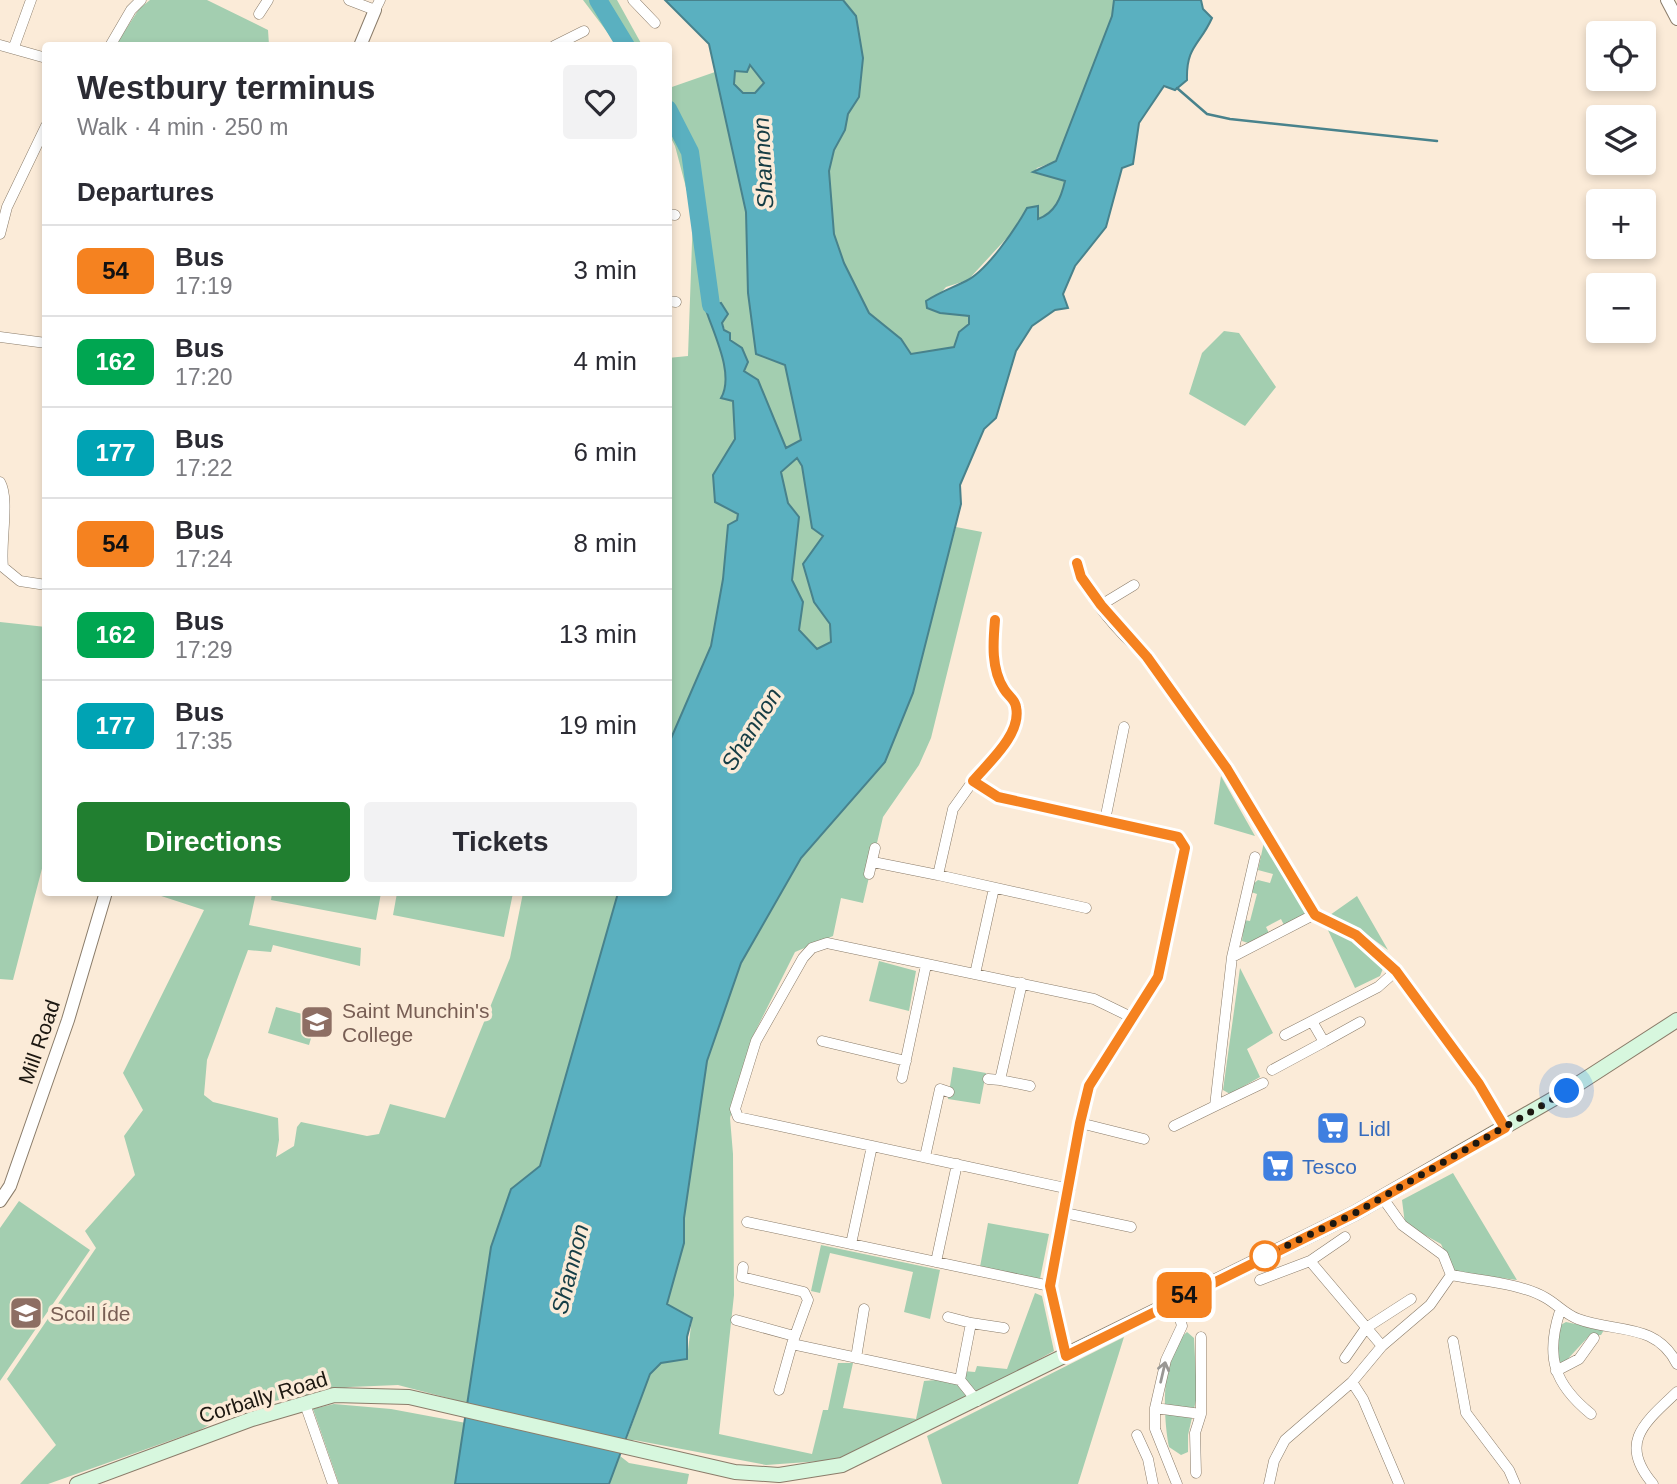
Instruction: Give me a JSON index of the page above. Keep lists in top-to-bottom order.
{
  "streets": {
    "main road": ["Corbally Road"],
    "street": ["Mill Road"]
  },
  "water": ["Shannon"],
  "places": {
    "school or university": ["Saint Munchin's College", "Scoil Íde"],
    "supermarket": ["Lidl", "Tesco"]
  },
  "lines": ["bus line 54"],
  "page": {
    "on_map": "54",
    "map_buttons": ["+", "−"],
    "heading": [
      ["Westbury terminus", "Walk · 4 min · 250 m"],
      "Departures"
    ],
    "list": [
      {
        "mark": "54",
        "name": "Bus",
        "note": "17:19",
        "value": "3 min"
      },
      {
        "mark": "162",
        "name": "Bus",
        "note": "17:20",
        "value": "4 min"
      },
      {
        "mark": "177",
        "name": "Bus",
        "note": "17:22",
        "value": "6 min"
      },
      {
        "mark": "54",
        "name": "Bus",
        "note": "17:24",
        "value": "8 min"
      },
      {
        "mark": "162",
        "name": "Bus",
        "note": "17:29",
        "value": "13 min"
      },
      {
        "mark": "177",
        "name": "Bus",
        "note": "17:35",
        "value": "19 min"
      }
    ],
    "buttons": ["Directions", "Tickets"]
  }
}
